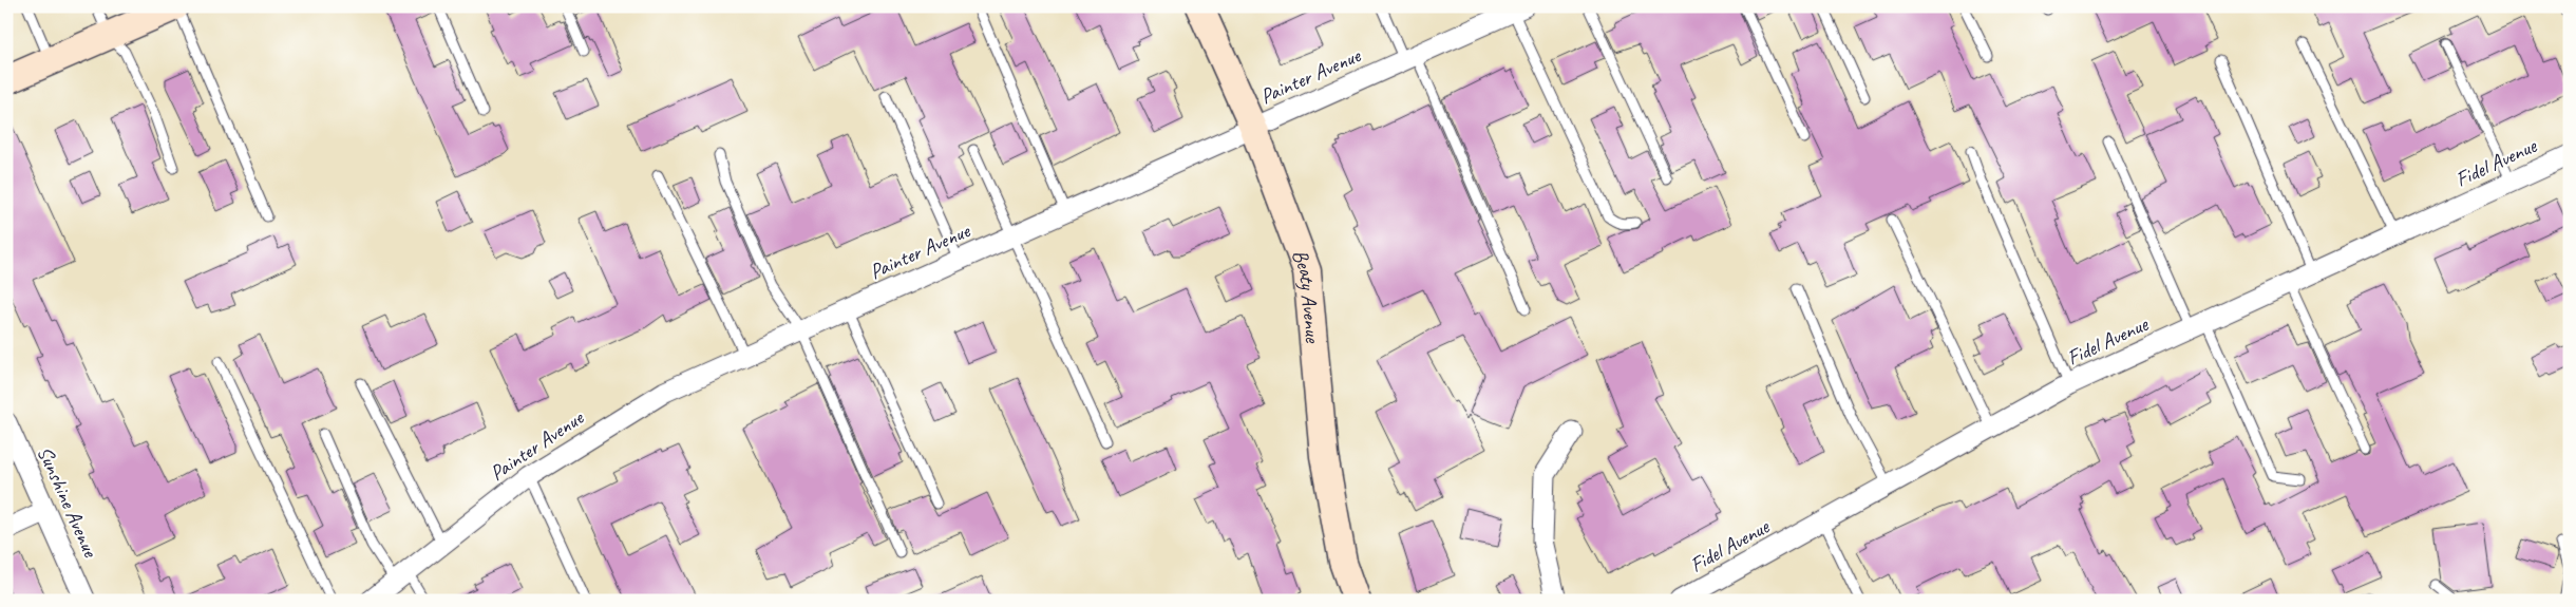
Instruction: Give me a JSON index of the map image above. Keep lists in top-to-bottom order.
{
  "streets": {
    "street": [
      "Painter Avenue",
      "Fidel Avenue",
      "Beaty Avenue",
      "Sunshine Avenue"
    ]
  },
  "crossings": [
    ["Painter Avenue", "Beaty Avenue"]
  ]
}
